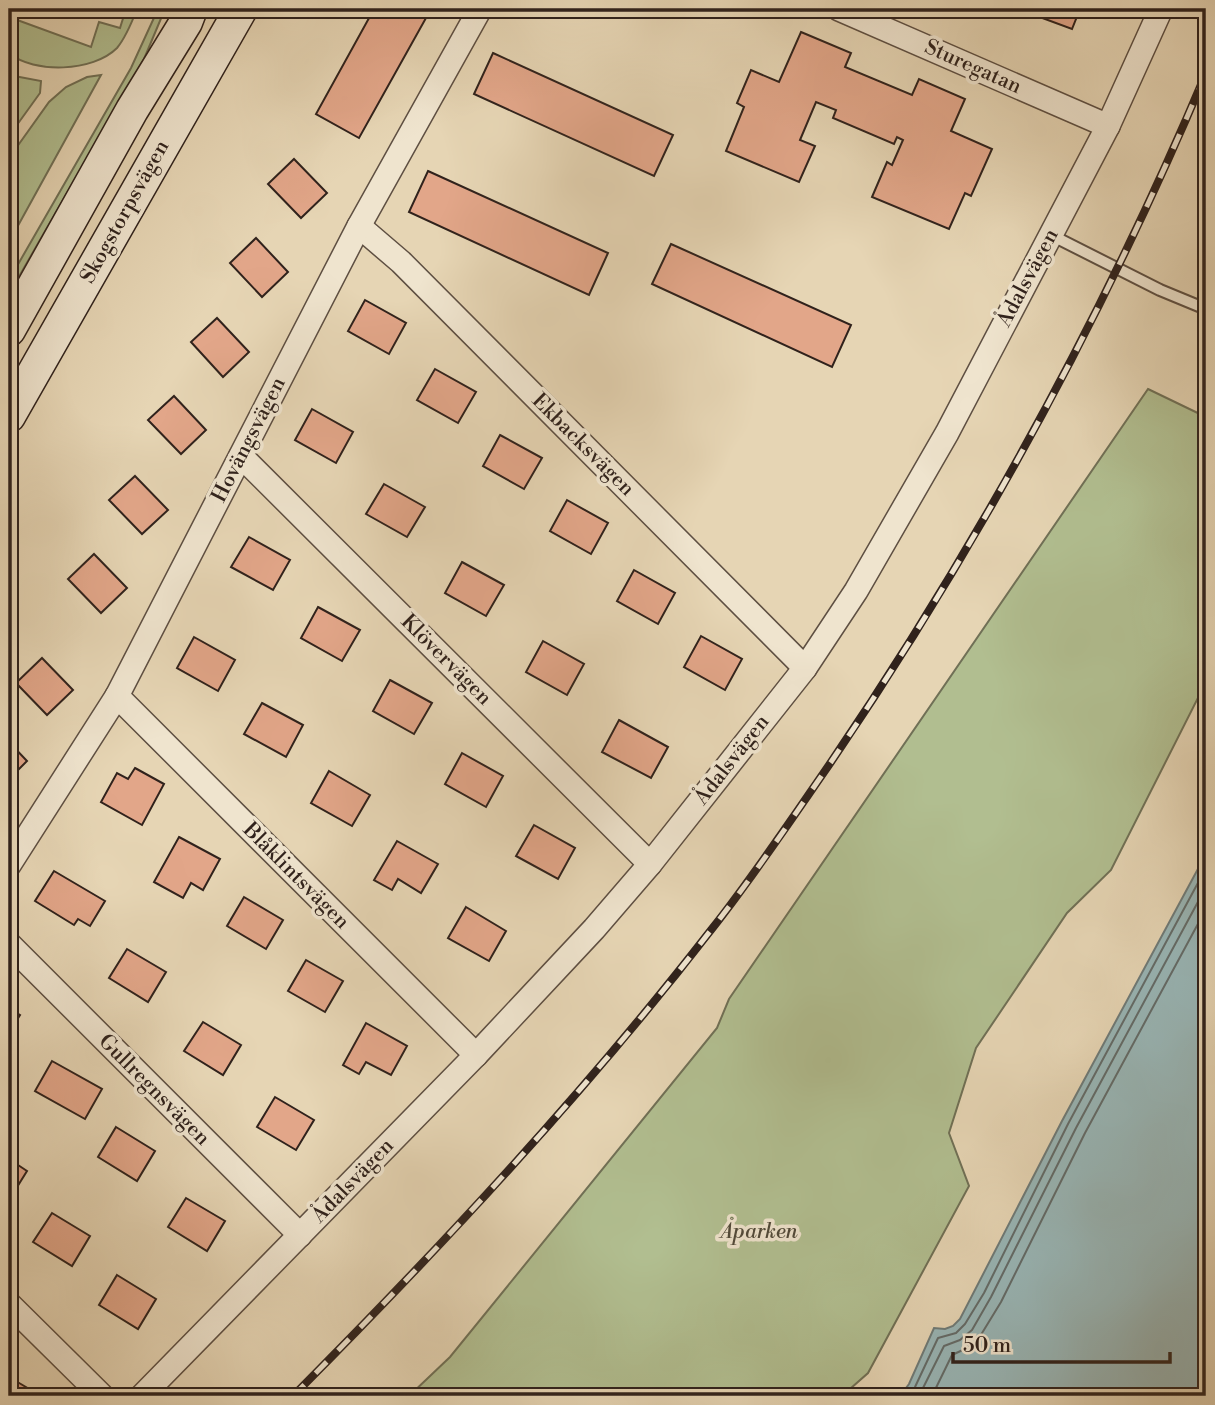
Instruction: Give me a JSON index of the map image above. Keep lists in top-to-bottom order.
{
  "streets": {
    "main road": ["Skogstorpsvägen"],
    "street": [
      "Sturegatan",
      "Ådalsvägen",
      "Hovängsvägen",
      "Ekbacksvägen",
      "Klövervägen",
      "Blåklintsvägen",
      "Gullregnsvägen"
    ]
  },
  "crossings": [
    ["Sturegatan", "Ådalsvägen"],
    ["Ådalsvägen", "Ekbacksvägen"],
    ["Ådalsvägen", "Klövervägen"],
    ["Ådalsvägen", "Blåklintsvägen"],
    ["Ådalsvägen", "Gullregnsvägen"],
    ["Hovängsvägen", "Ekbacksvägen"],
    ["Hovängsvägen", "Klövervägen"],
    ["Hovängsvägen", "Blåklintsvägen"]
  ],
  "parks": ["Åparken"],
  "scale_bar": "50 m"
}
